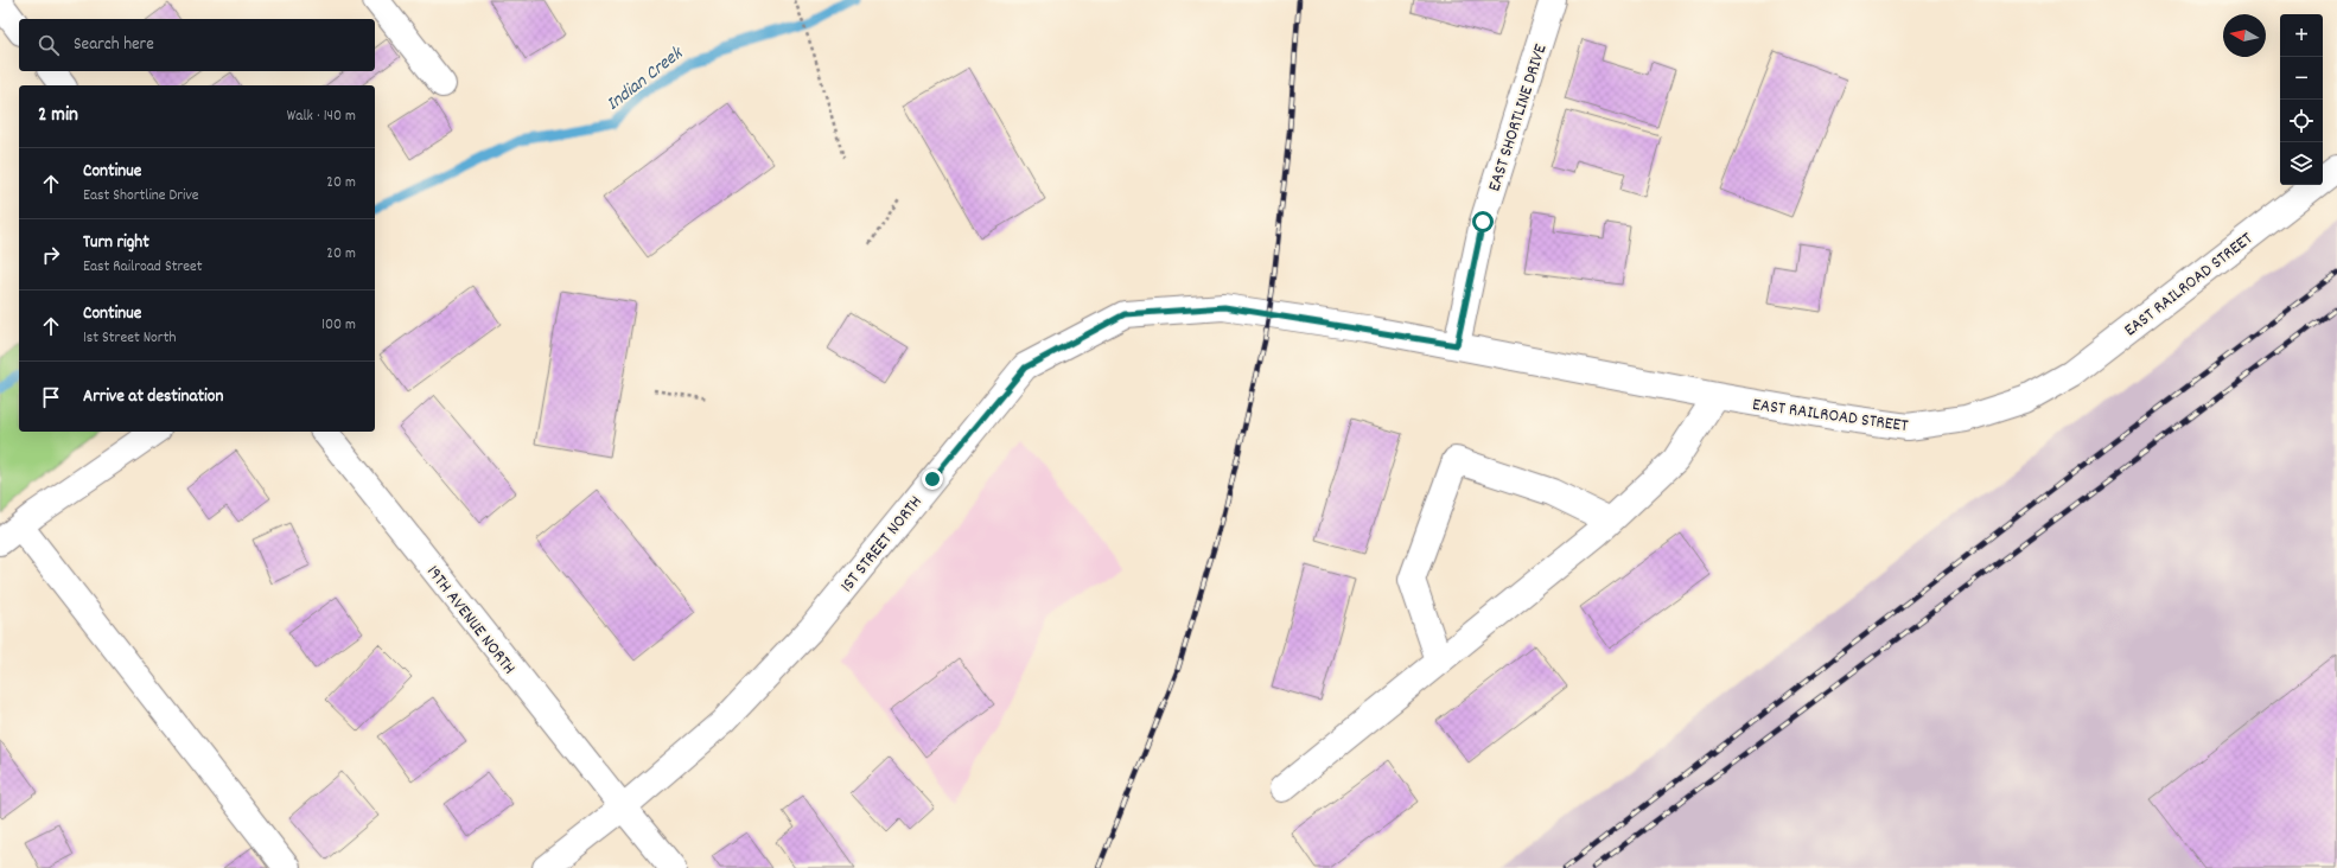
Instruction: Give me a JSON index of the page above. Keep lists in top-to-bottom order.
{
  "streets": {
    "street": [
      "EAST SHORTLINE DRIVE",
      "EAST RAILROAD STREET",
      "1ST STREET NORTH",
      "19TH AVENUE NORTH"
    ]
  },
  "crossings": [
    ["EAST SHORTLINE DRIVE", "EAST RAILROAD STREET"],
    ["EAST RAILROAD STREET", "1ST STREET NORTH"],
    ["1ST STREET NORTH", "19TH AVENUE NORTH"]
  ],
  "water": ["Indian Creek"],
  "north": "left",
  "page": {
    "map_buttons": ["+", "−"],
    "search": "Search here",
    "heading": ["2 min", "Walk · 140 m"],
    "list": [
      ["Continue", "East Shortline Drive", "20 m"],
      ["Turn right", "East Railroad Street", "20 m"],
      ["Continue", "1st Street North", "100 m"],
      "Arrive at destination"
    ]
  }
}
